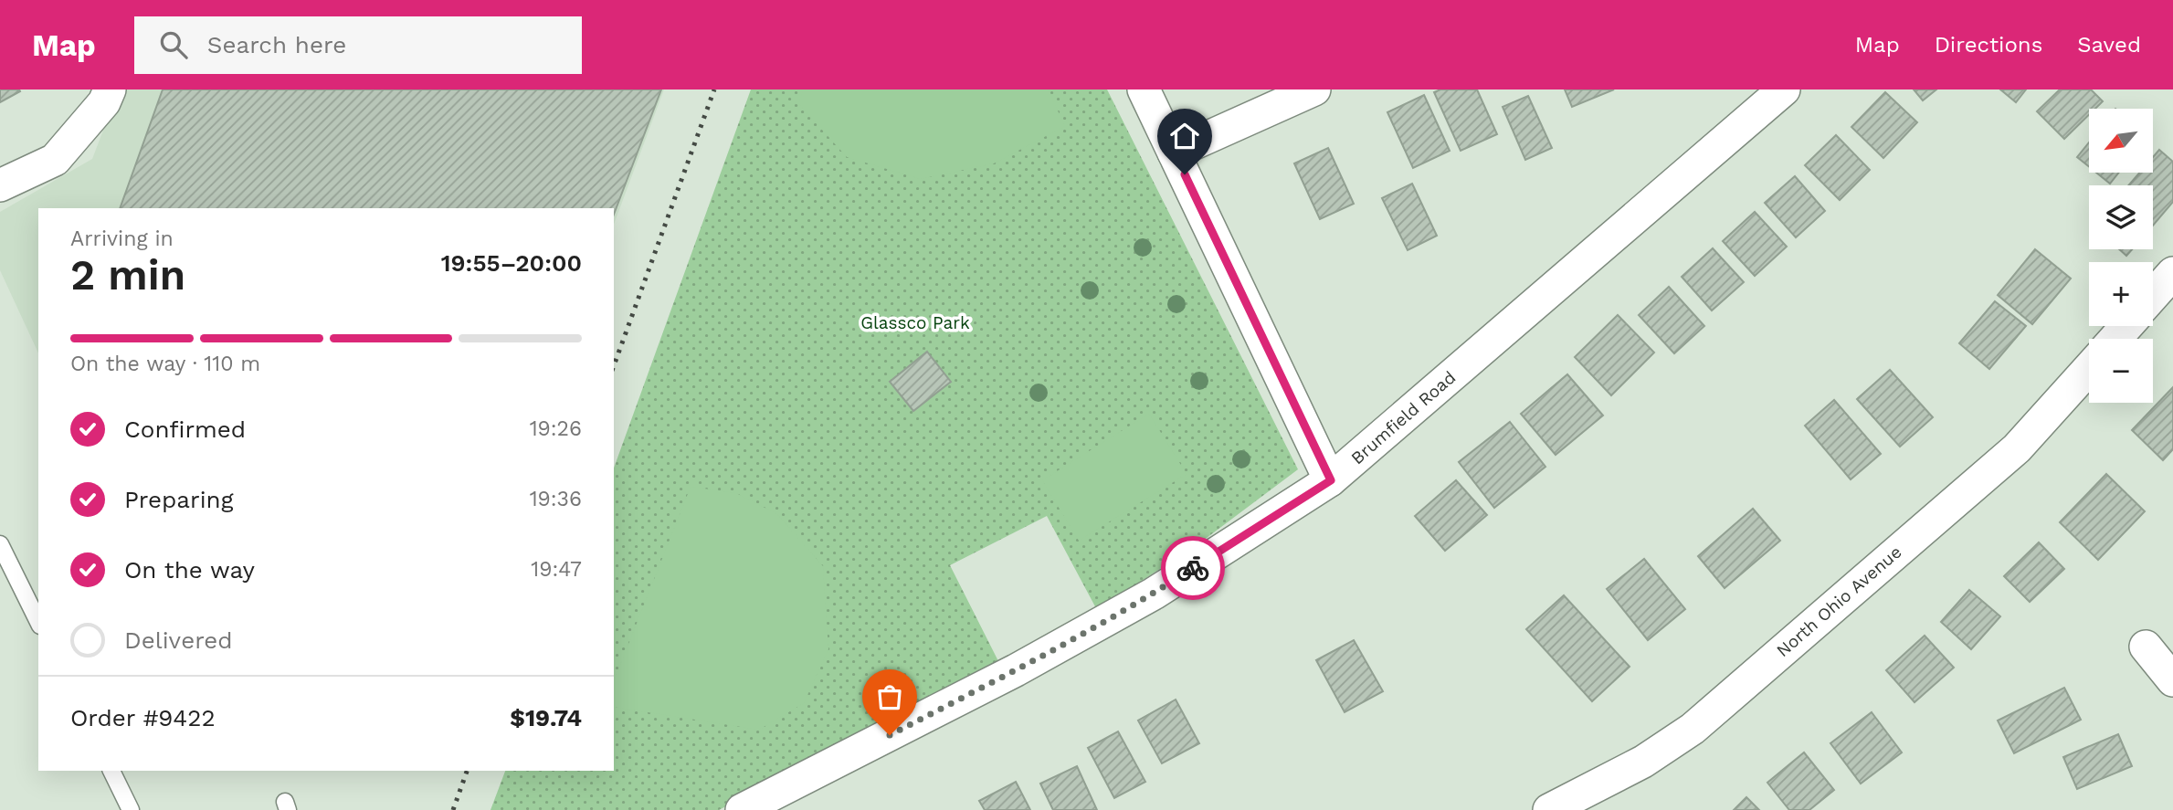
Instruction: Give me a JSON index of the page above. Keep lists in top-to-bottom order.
{
  "streets": {
    "street": ["Brumfield Road", "North Ohio Avenue"]
  },
  "parks": ["Glassco Park"],
  "north": "bottom left",
  "page": {
    "header": "Map",
    "search": "Search here",
    "nav": ["Map", "Directions", "Saved"],
    "map_buttons": ["+", "−"],
    "heading": ["2 min", "Arriving in", "19:55–20:00"],
    "panel": ["Order #9422", "$19.74"],
    "bar": "On the way · 110 m",
    "list": [
      ["Confirmed", "19:26"],
      ["Preparing", "19:36"],
      ["On the way", "19:47"],
      "Delivered"
    ]
  }
}
